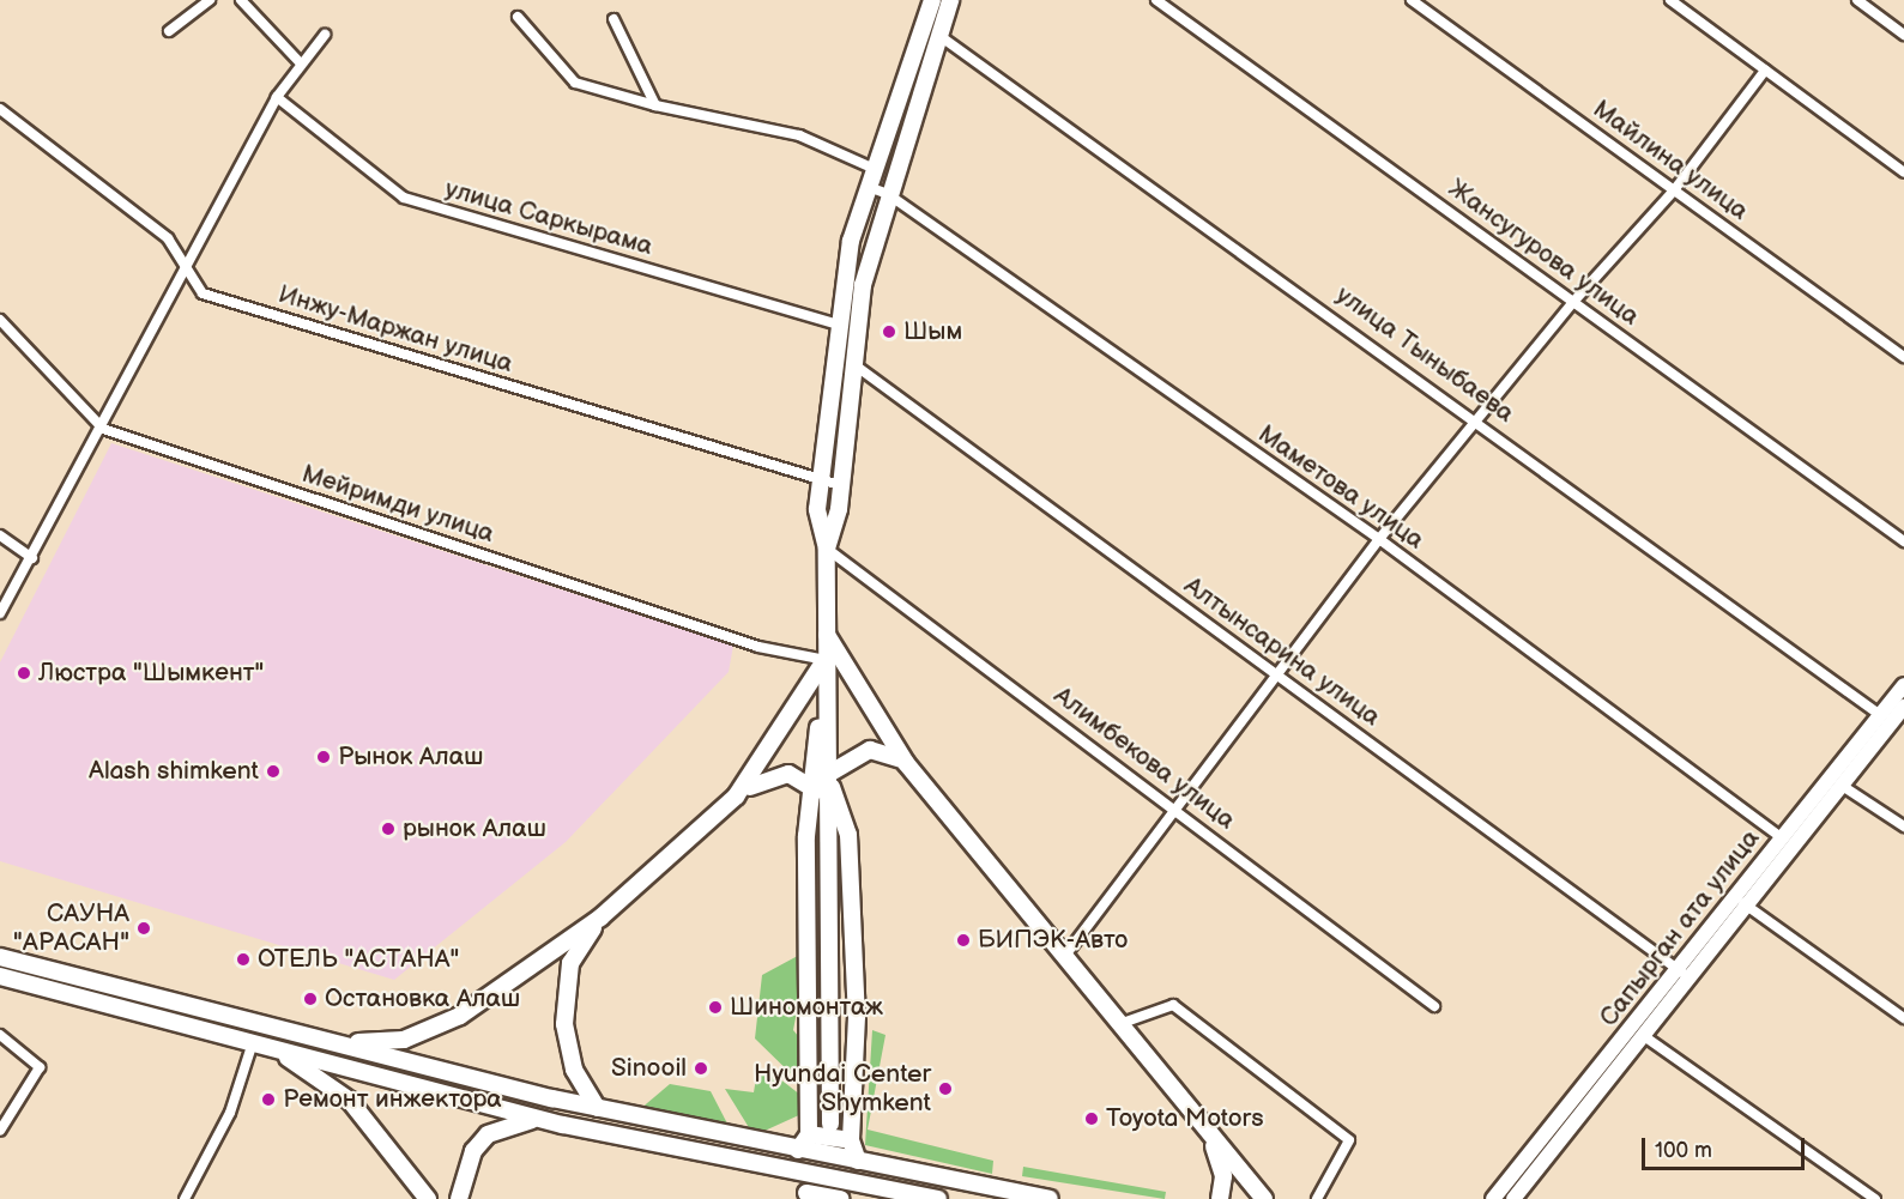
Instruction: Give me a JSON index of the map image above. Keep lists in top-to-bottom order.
{
  "streets": {
    "main road": ["Сапырган ата улица"],
    "street": [
      "Майлина улица",
      "улица Саркырама",
      "Жансугурова улица",
      "Инжу-Маржан улица",
      "улица Тыныбаева",
      "Маметова улица",
      "Мейримди улица",
      "Алтынсарина улица",
      "Алимбекова улица"
    ]
  },
  "crossings": [
    ["улица Тыныбаева", "Сапырган ата улица"],
    ["Маметова улица", "Сапырган ата улица"],
    ["Алтынсарина улица", "Сапырган ата улица"]
  ],
  "places": [
    "Шым",
    "Люстра \"Шымкент\"",
    "Рынок Алаш",
    "Alash shimkent",
    "рынок Алаш",
    "САУНА \"АРАСАН\"",
    "БИПЭК-Авто",
    "ОТЕЛЬ \"АСТАНА\"",
    "Остановка Алаш",
    "Шиномонтаж",
    "Sinooil",
    "Hyundai Center Shymkent",
    "Ремонт инжектора",
    "Toyota Motors"
  ],
  "scale_bar": "100 m"
}
